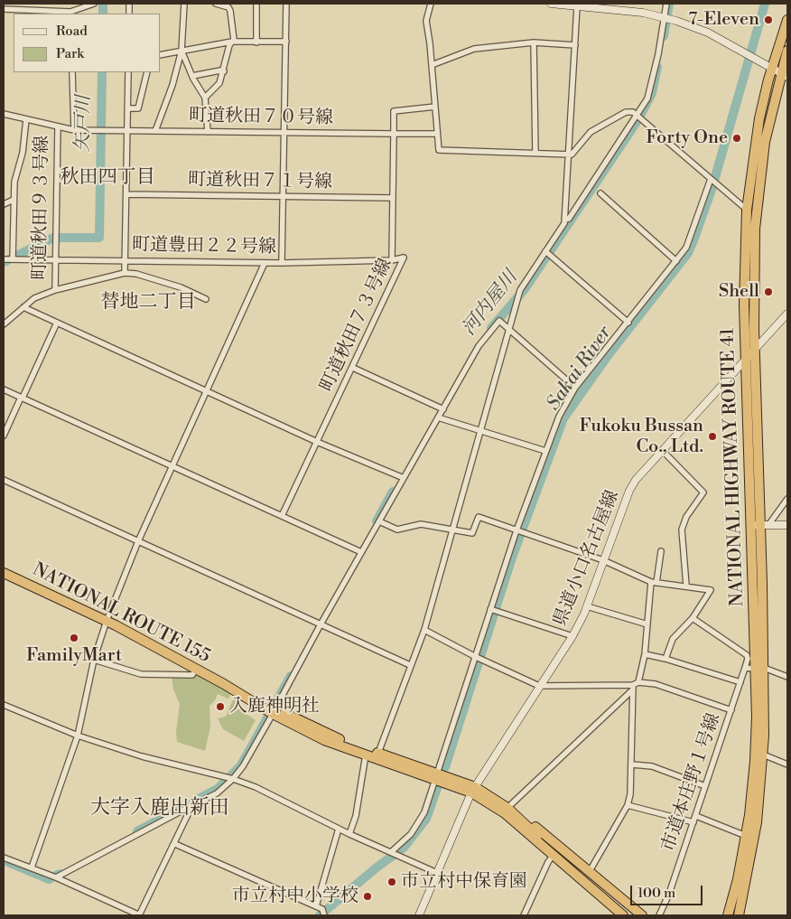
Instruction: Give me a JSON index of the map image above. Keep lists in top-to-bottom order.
{
  "streets": {
    "highway": ["NATIONAL HIGHWAY ROUTE 41", "NATIONAL ROUTE 155"],
    "main road": ["県道小口名古屋線"],
    "street": [
      "町道秋田７０号線",
      "町道秋田７１号線",
      "町道秋田９３号線",
      "町道豊田２２号線",
      "町道秋田７３号線",
      "市道本庄野１号線"
    ]
  },
  "crossings": [
    ["町道秋田７０号線", "町道秋田９３号線"],
    ["町道秋田９３号線", "町道豊田２２号線"],
    ["町道豊田２２号線", "町道秋田７３号線"],
    ["NATIONAL HIGHWAY ROUTE 41", "県道小口名古屋線"],
    ["県道小口名古屋線", "NATIONAL ROUTE 155"]
  ],
  "districts": ["秋田四丁目", "替地二丁目", "大字入鹿出新田"],
  "water": ["矢戸川", "河内屋川", "Sakai River"],
  "places": [
    "7-Eleven",
    "Forty One",
    "Shell",
    "Fukoku Bussan Co., Ltd.",
    "FamilyMart",
    "入鹿神明社",
    "市立村中保育園",
    "市立村中小学校"
  ],
  "legend": ["Road", "Park"],
  "scale_bar": "100 m"
}
